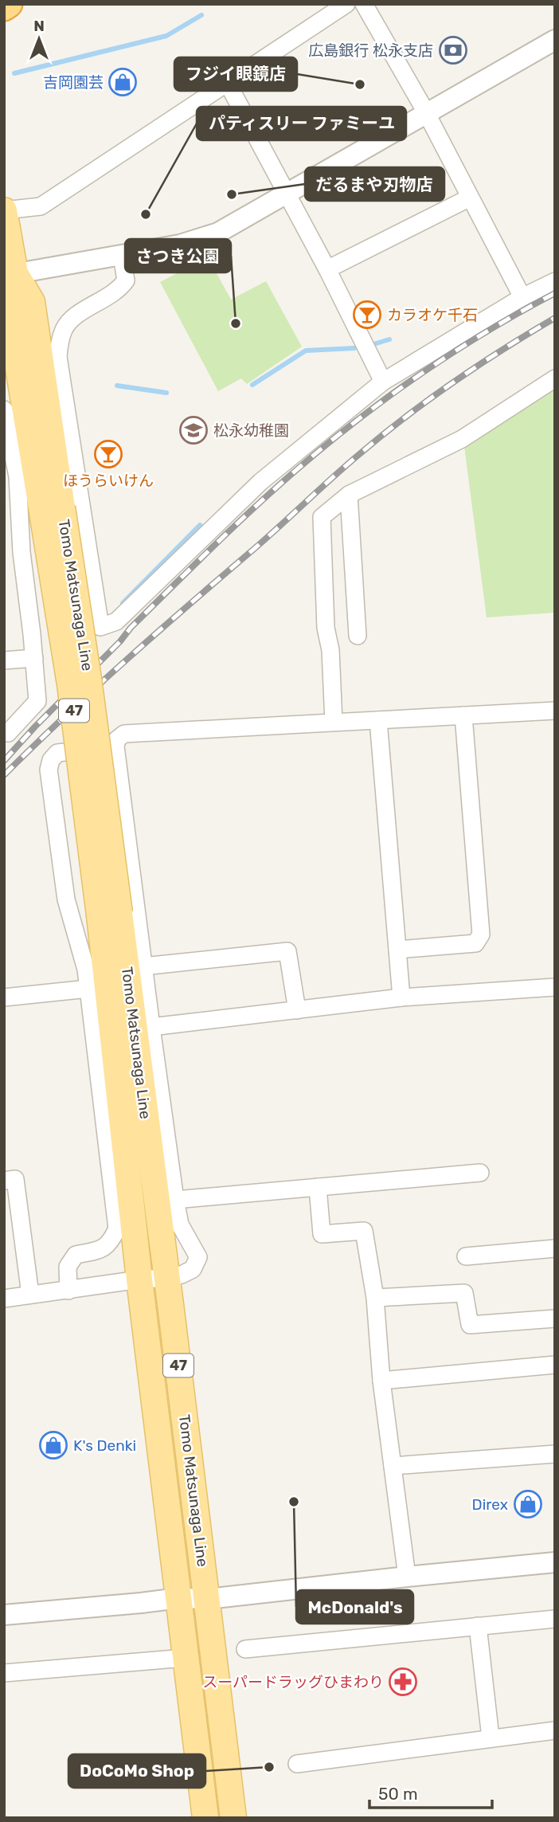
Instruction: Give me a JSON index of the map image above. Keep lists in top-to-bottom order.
{
  "streets": {
    "main road": ["Tomo Matsunaga Line", "47"]
  },
  "places": {
    "bank": ["広島銀行 松永支店"],
    "shop": ["吉岡園芸", "K's Denki", "Direx"],
    "other": [
      "フジイ眼鏡店",
      "だるまや刃物店",
      "パティスリー ファミーユ",
      "さつき公園",
      "McDonald's",
      "DoCoMo Shop"
    ],
    "bar": ["カラオケ千石", "ほうらいけん"],
    "school or university": ["松永幼稚園"],
    "pharmacy": ["スーパードラッグひまわり"]
  },
  "scale_bar": "50 m",
  "north": "top"
}
